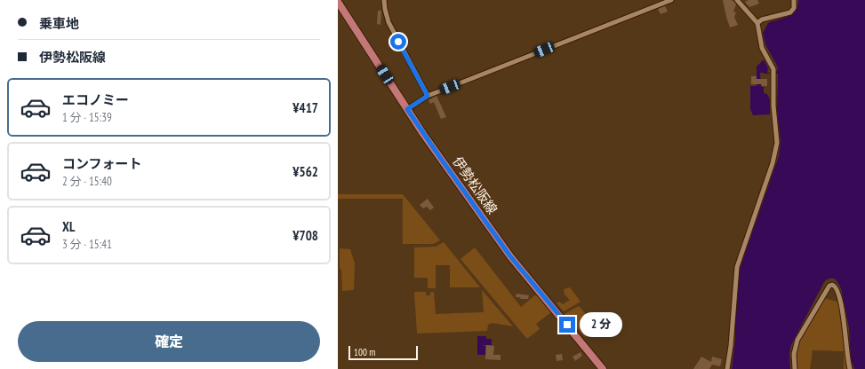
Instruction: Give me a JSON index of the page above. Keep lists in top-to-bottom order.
{
  "streets": {
    "main road": ["伊勢松阪線"]
  },
  "scale_bar": "100 m",
  "page": {
    "banner": ["乗車地", "伊勢松阪線"],
    "list": [
      {
        "name": "エコノミー",
        "note": "1 分 · 15:39",
        "value": "¥417"
      },
      {
        "name": "コンフォート",
        "note": "2 分 · 15:40",
        "value": "¥562"
      },
      {
        "name": "XL",
        "note": "3 分 · 15:41",
        "value": "¥708"
      }
    ],
    "bubble": "2 分",
    "buttons": "確定",
    "scale": "100 m"
  }
}
